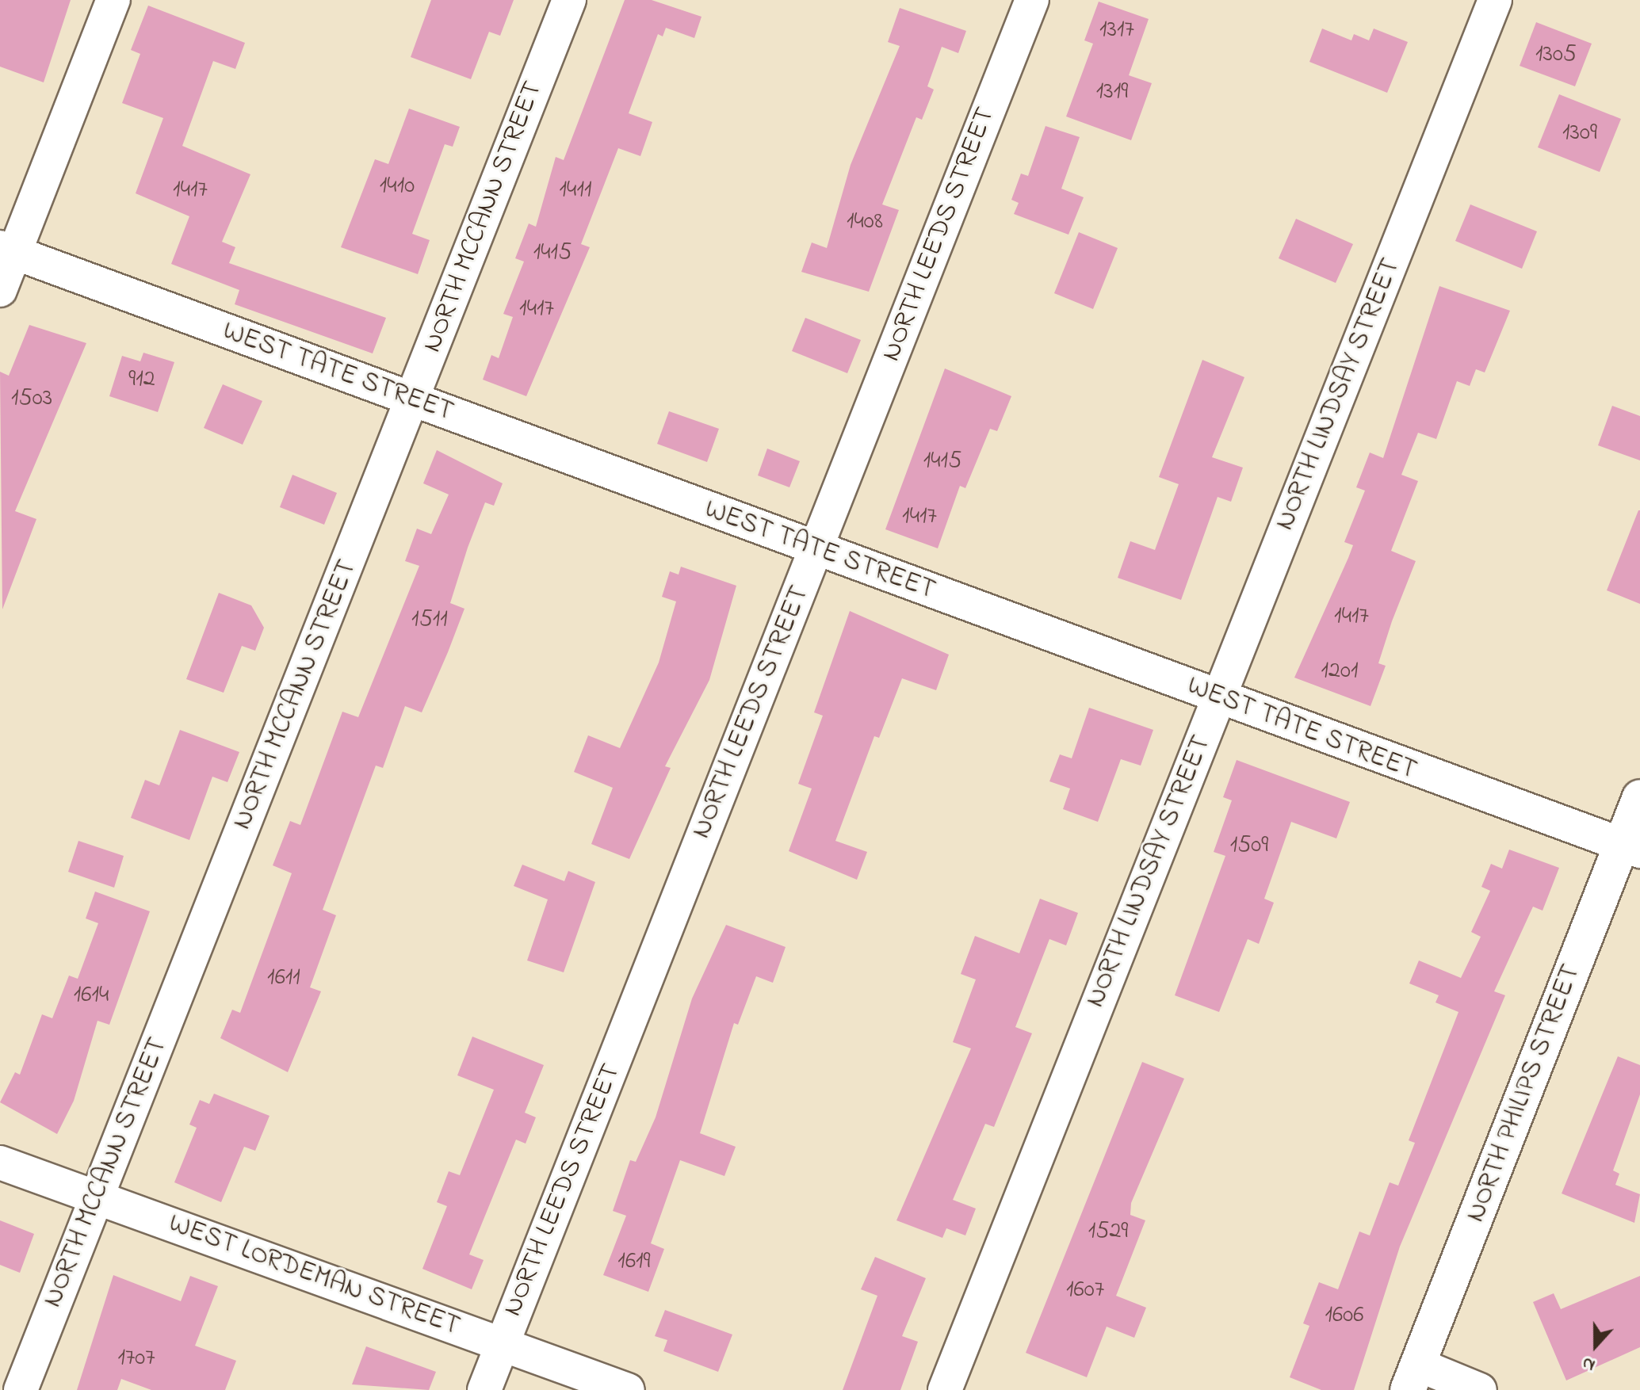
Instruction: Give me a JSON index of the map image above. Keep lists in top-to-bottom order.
{
  "streets": {
    "street": [
      "NORTH MCCANN STREET",
      "NORTH LEEDS STREET",
      "WEST TATE STREET",
      "NORTH LINDSAY STREET",
      "NORTH PHILIPS STREET",
      "WEST LORDEMAN STREET"
    ]
  },
  "crossings": [
    ["NORTH MCCANN STREET", "WEST TATE STREET"],
    ["NORTH MCCANN STREET", "WEST LORDEMAN STREET"],
    ["NORTH LEEDS STREET", "WEST TATE STREET"],
    ["NORTH LEEDS STREET", "WEST LORDEMAN STREET"],
    ["WEST TATE STREET", "NORTH LINDSAY STREET"],
    ["WEST TATE STREET", "NORTH PHILIPS STREET"]
  ],
  "house_numbers": [
    "1317",
    "1305",
    "1319",
    "1309",
    "1410",
    "1417",
    "1411",
    "1408",
    "1415",
    "1417",
    "912",
    "1503",
    "1415",
    "1417",
    "1417",
    "1511",
    "1201",
    "1509",
    "1611",
    "1614",
    "1529",
    "1619",
    "1607",
    "1606",
    "1707"
  ],
  "north": "bottom"
}
